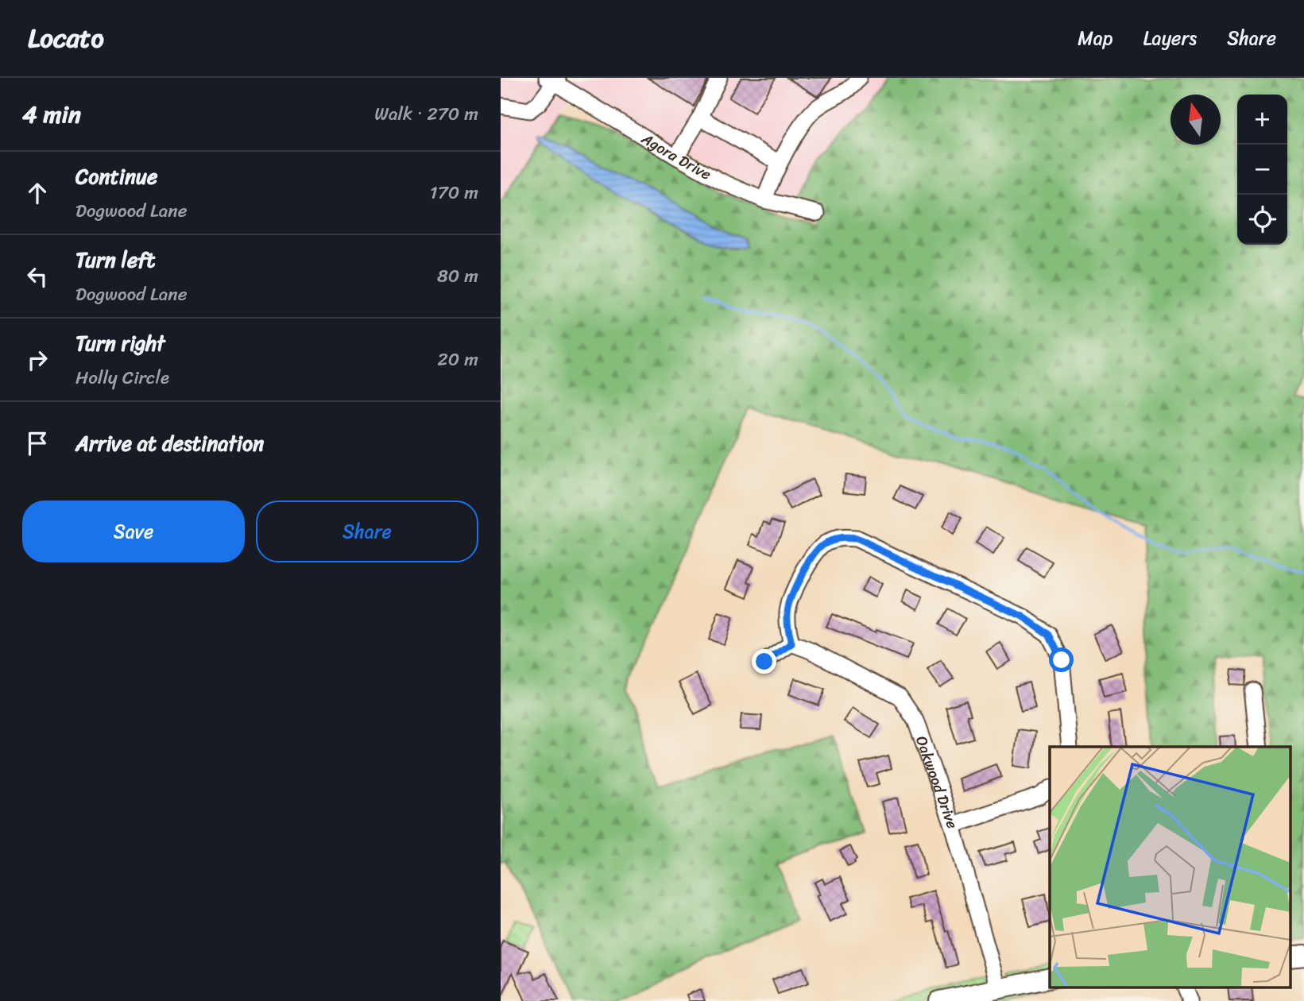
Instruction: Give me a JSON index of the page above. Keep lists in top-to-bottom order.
{
  "streets": {
    "street": ["Agora Drive", "Oakwood Drive"]
  },
  "north": "top",
  "page": {
    "header": "Locato",
    "nav": ["Map", "Layers", "Share"],
    "heading": ["4 min", "Walk · 270 m"],
    "map_buttons": ["+", "−"],
    "list": [
      ["Continue", "Dogwood Lane", "170 m"],
      ["Turn left", "Dogwood Lane", "80 m"],
      ["Turn right", "Holly Circle", "20 m"],
      "Arrive at destination"
    ],
    "buttons": ["Save", "Share"]
  }
}
